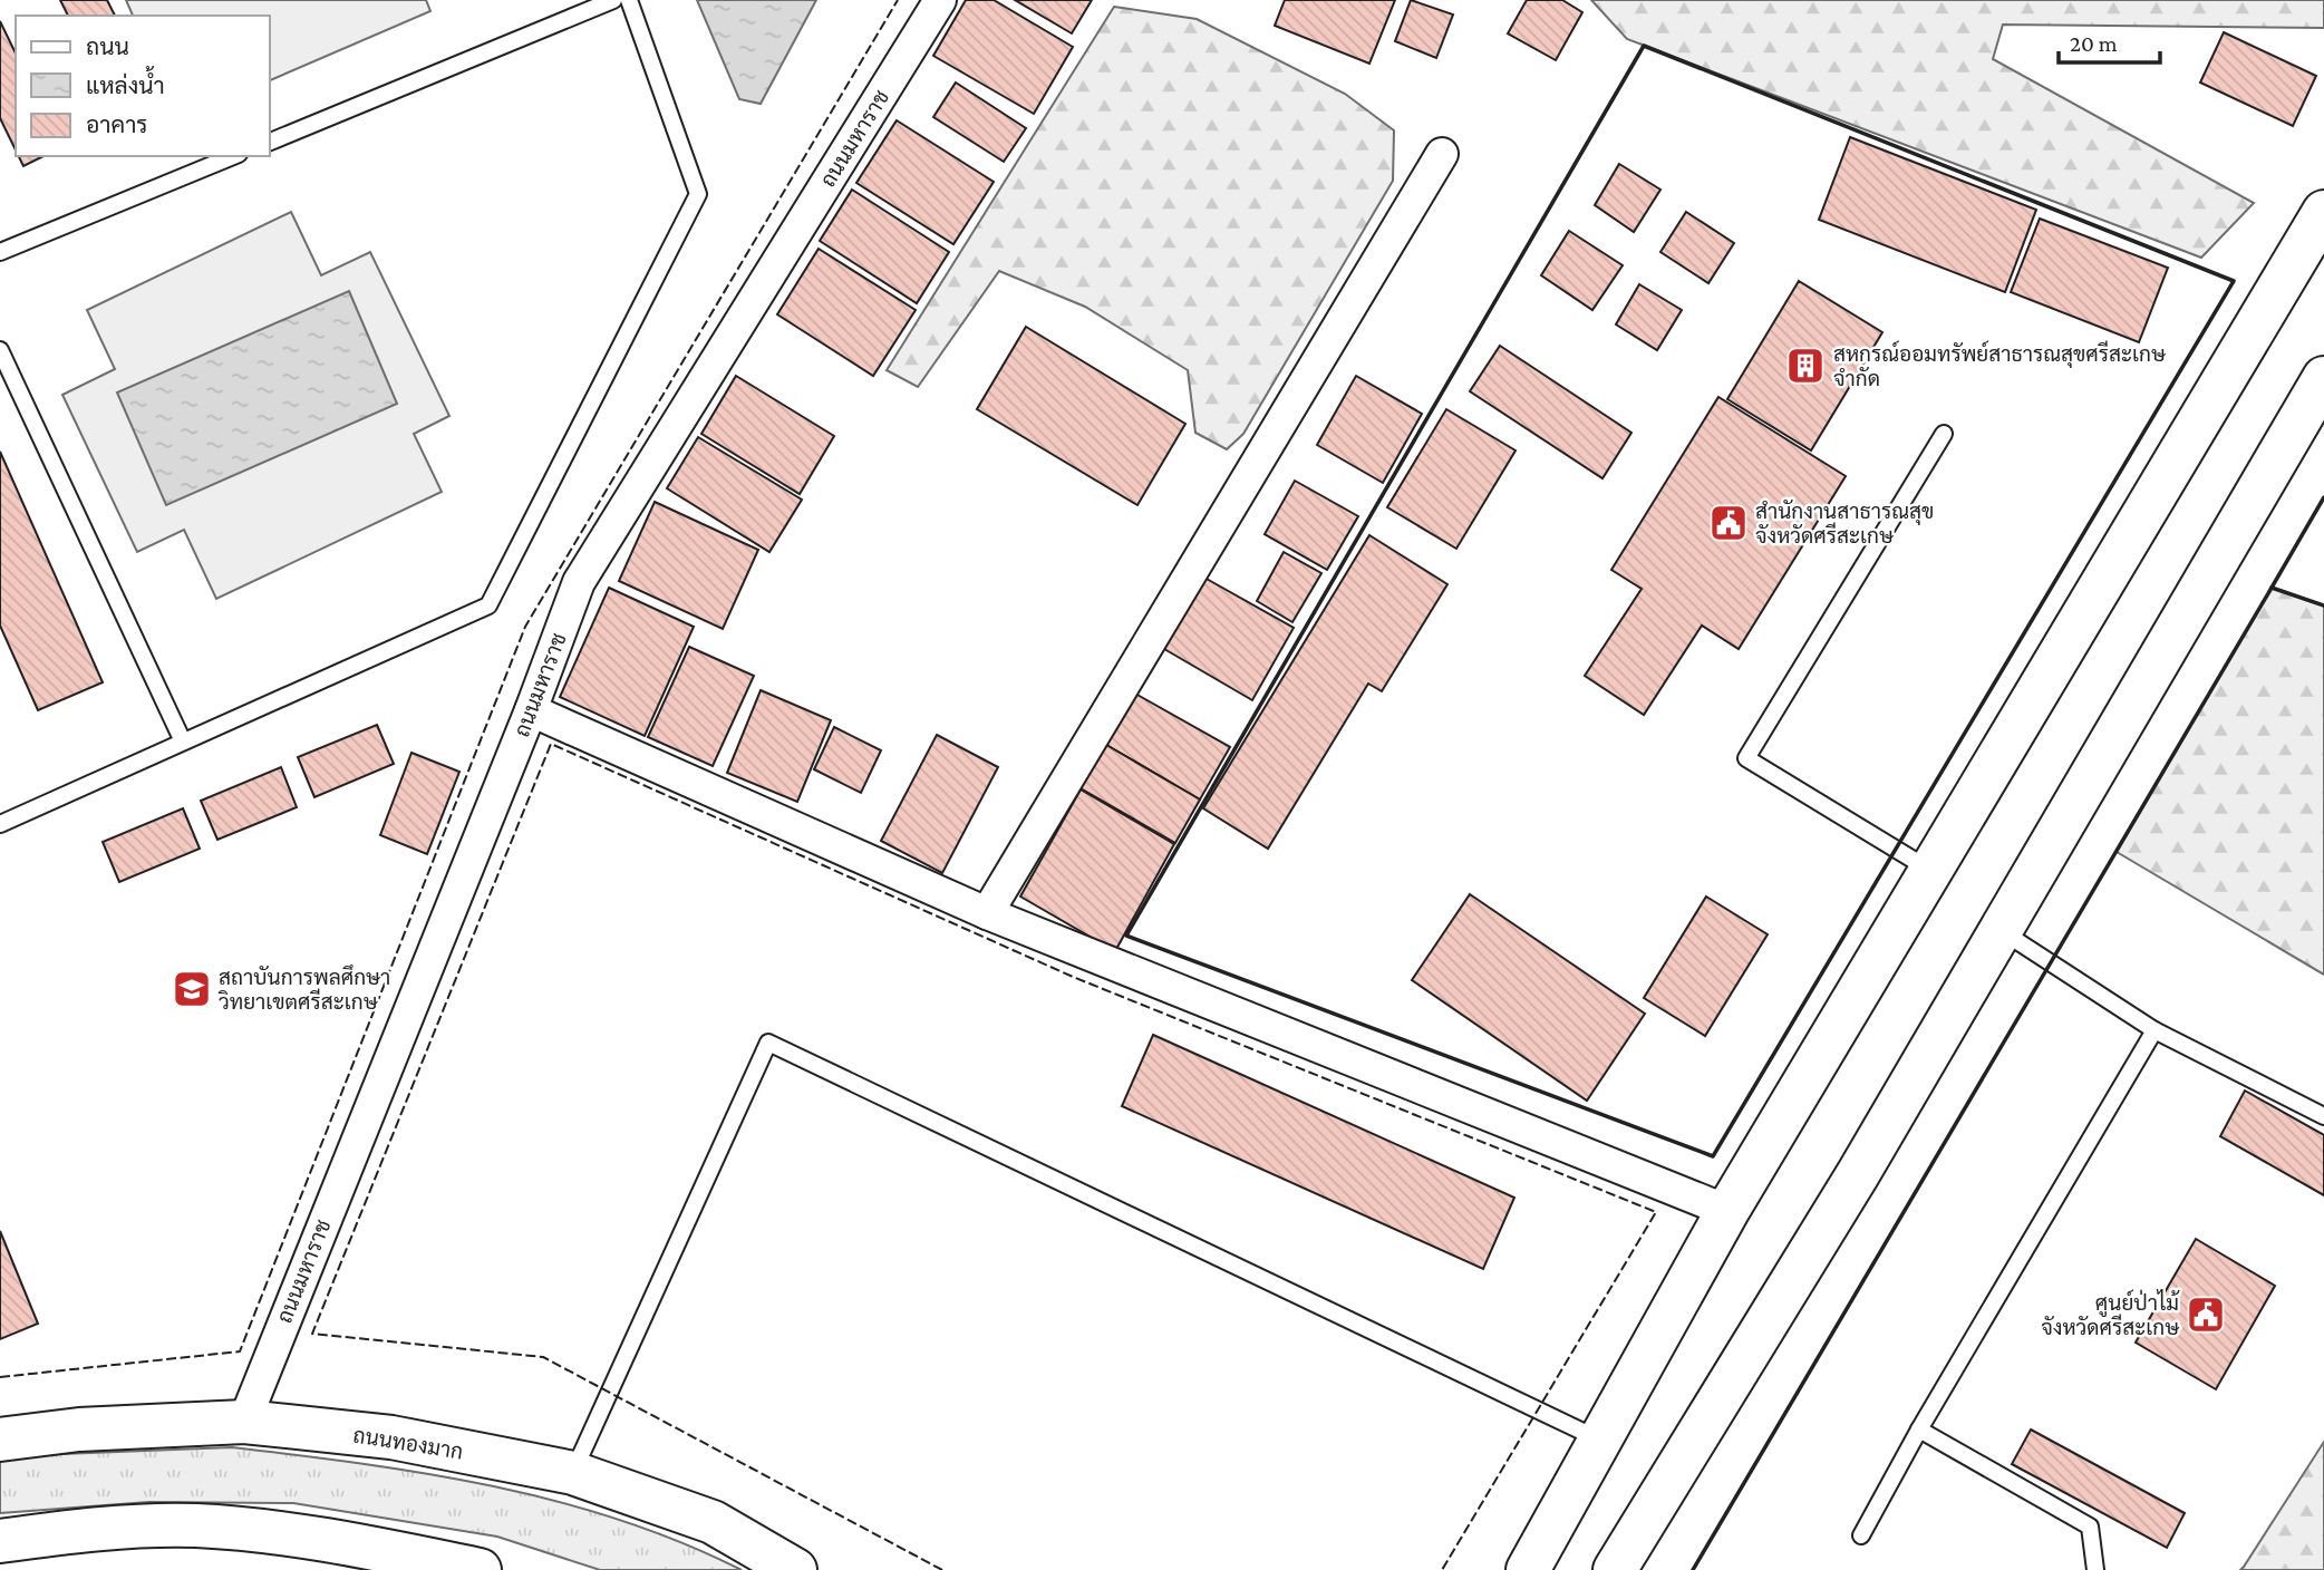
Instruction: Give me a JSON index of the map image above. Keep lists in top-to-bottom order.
{
  "streets": {
    "main road": ["ถนนทองมาก"],
    "street": ["ถนนมหาราช"]
  },
  "crossings": [
    ["ถนนมหาราช", "ถนนทองมาก"]
  ],
  "places": {
    "building": ["สหกรณ์ออมทรัพย์สาธารณสุขศรีสะเกษ จำกัด"],
    "public building": ["สำนักงานสาธารณสุข จังหวัดศรีสะเกษ", "ศูนย์ป่าไม้ จังหวัดศรีสะเกษ"],
    "school or university": ["สถาบันการพลศึกษา วิทยาเขตศรีสะเกษ"]
  },
  "legend": ["ถนน", "แหล่งน้ำ", "อาคาร"],
  "scale_bar": "20 m"
}
